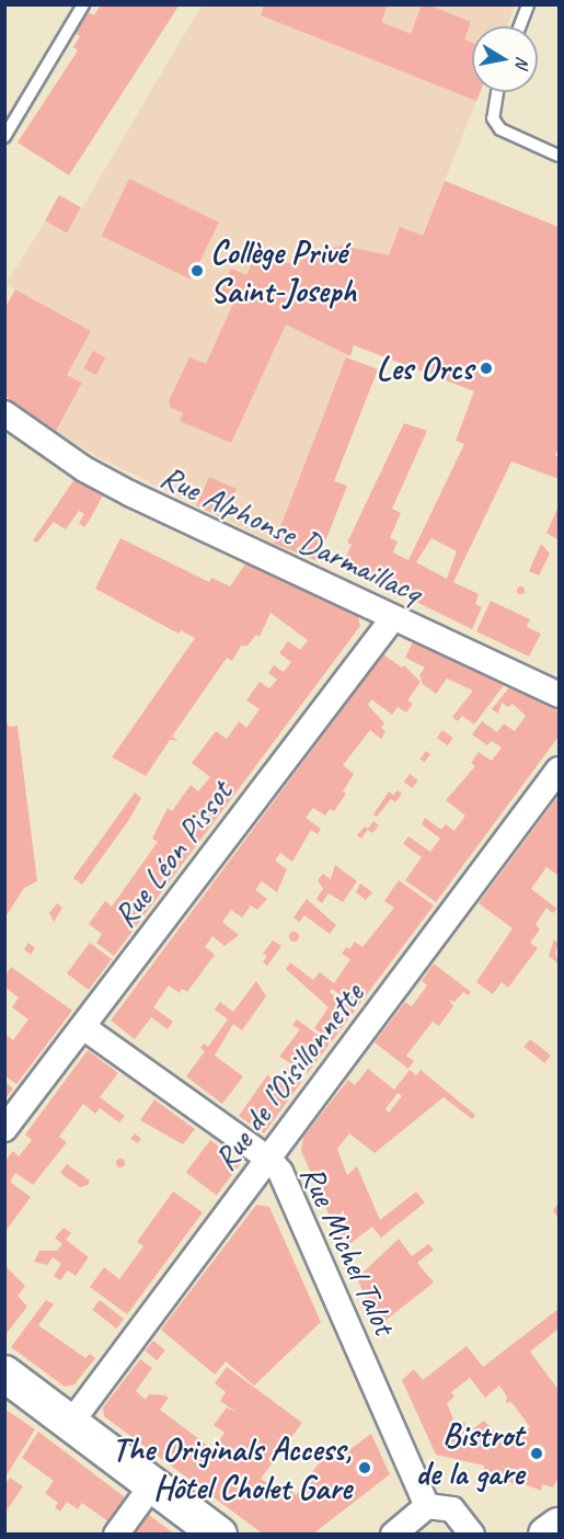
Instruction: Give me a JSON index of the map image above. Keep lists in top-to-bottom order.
{
  "streets": {
    "street": [
      "Rue Alphonse Darmaillacq",
      "Rue Léon Pissot",
      "Rue de l’Oisillonnette",
      "Rue Michel Talot"
    ]
  },
  "crossings": [
    ["Rue Alphonse Darmaillacq", "Rue Léon Pissot"],
    ["Rue Léon Pissot", "Rue Michel Talot"],
    ["Rue de l’Oisillonnette", "Rue Michel Talot"]
  ],
  "places": [
    "Collège Privé Saint-Joseph",
    "Les Orcs",
    "Bistrot de la gare",
    "The Originals Access, Hôtel Cholet Gare"
  ],
  "north": "right"
}
